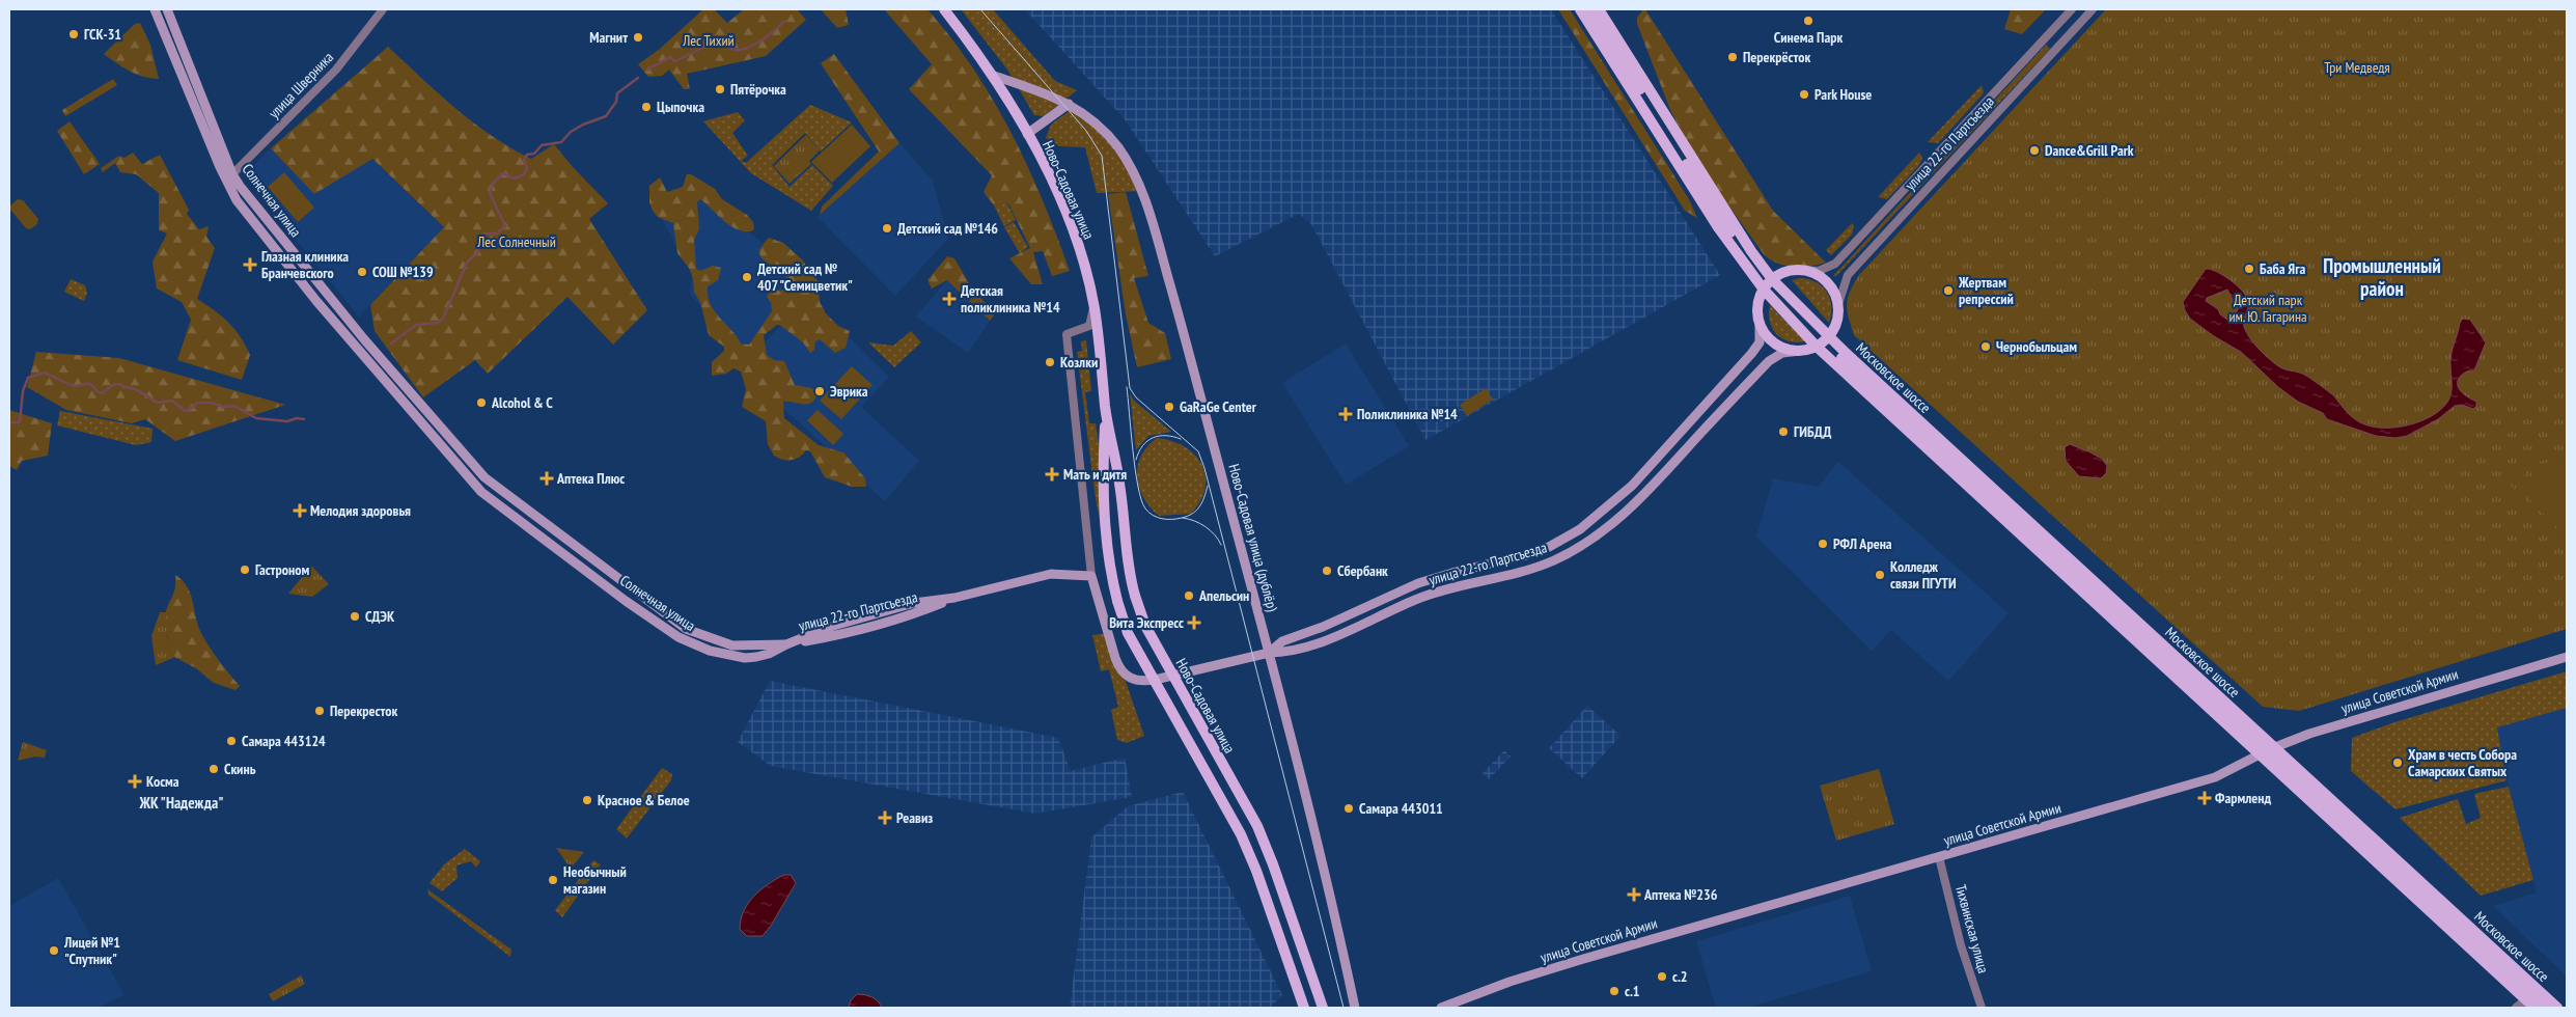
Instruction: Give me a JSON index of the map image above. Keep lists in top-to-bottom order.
{
  "streets": {
    "main road": [
      "улица 22-го Партсъезда",
      "Ново-Садовая улица",
      "Солнечная улица",
      "Московское шоссе",
      "Ново-Садовая улица (дублёр)",
      "улица Советской Армии"
    ],
    "street": ["улица Шверника", "Тихвинская улица"]
  },
  "crossings": [
    ["улица Шверника", "Солнечная улица"],
    ["улица 22-го Партсъезда", "Солнечная улица"],
    ["улица 22-го Партсъезда", "Московское шоссе"],
    ["улица 22-го Партсъезда", "Ново-Садовая улица (дублёр)"],
    ["Ново-Садовая улица", "Ново-Садовая улица (дублёр)"],
    ["Московское шоссе", "улица Советской Армии"],
    ["улица Советской Армии", "Тихвинская улица"]
  ],
  "districts": ["Промышленный район", "ЖК \"Надежда\""],
  "parks": [
    "Лес Тихий",
    "Три Медведя",
    "Лес Солнечный",
    "Детский парк им. Ю. Гагарина"
  ],
  "places": {
    "other": [
      "Синема Парк",
      "ГСК-31",
      "Магнит",
      "Перекрёсток",
      "Пятёрочка",
      "Park House",
      "Цыпочка",
      "Dance&Grill Park",
      "Детский сад №146",
      "Баба Яга",
      "СОШ №139",
      "Детский сад № 407 \"Семицветик\"",
      "Жертвам репрессий",
      "Чернобыльцам",
      "Козлки",
      "Эврика",
      "Alcohol & C",
      "GaRaGe Center",
      "ГИБДД",
      "РФЛ Арена",
      "Гастроном",
      "Сбербанк",
      "Колледж связи ПГУТИ",
      "Апельсин",
      "СДЭК",
      "Перекресток",
      "Самара 443124",
      "Храм в честь Собора Самарских Святых",
      "Скинь",
      "Красное & Белое",
      "Самара 443011",
      "Необычный магазин",
      "Лицей №1 \"Спутник\"",
      "с.2",
      "с.1"
    ],
    "health": [
      "Глазная клиника Бранчевского",
      "Детская поликлиника №14",
      "Поликлиника №14",
      "Мать и дитя",
      "Аптека Плюс",
      "Мелодия здоровья",
      "Вита Экспресс",
      "Косма",
      "Фармленд",
      "Реавиз",
      "Аптека №236"
    ]
  }
}
